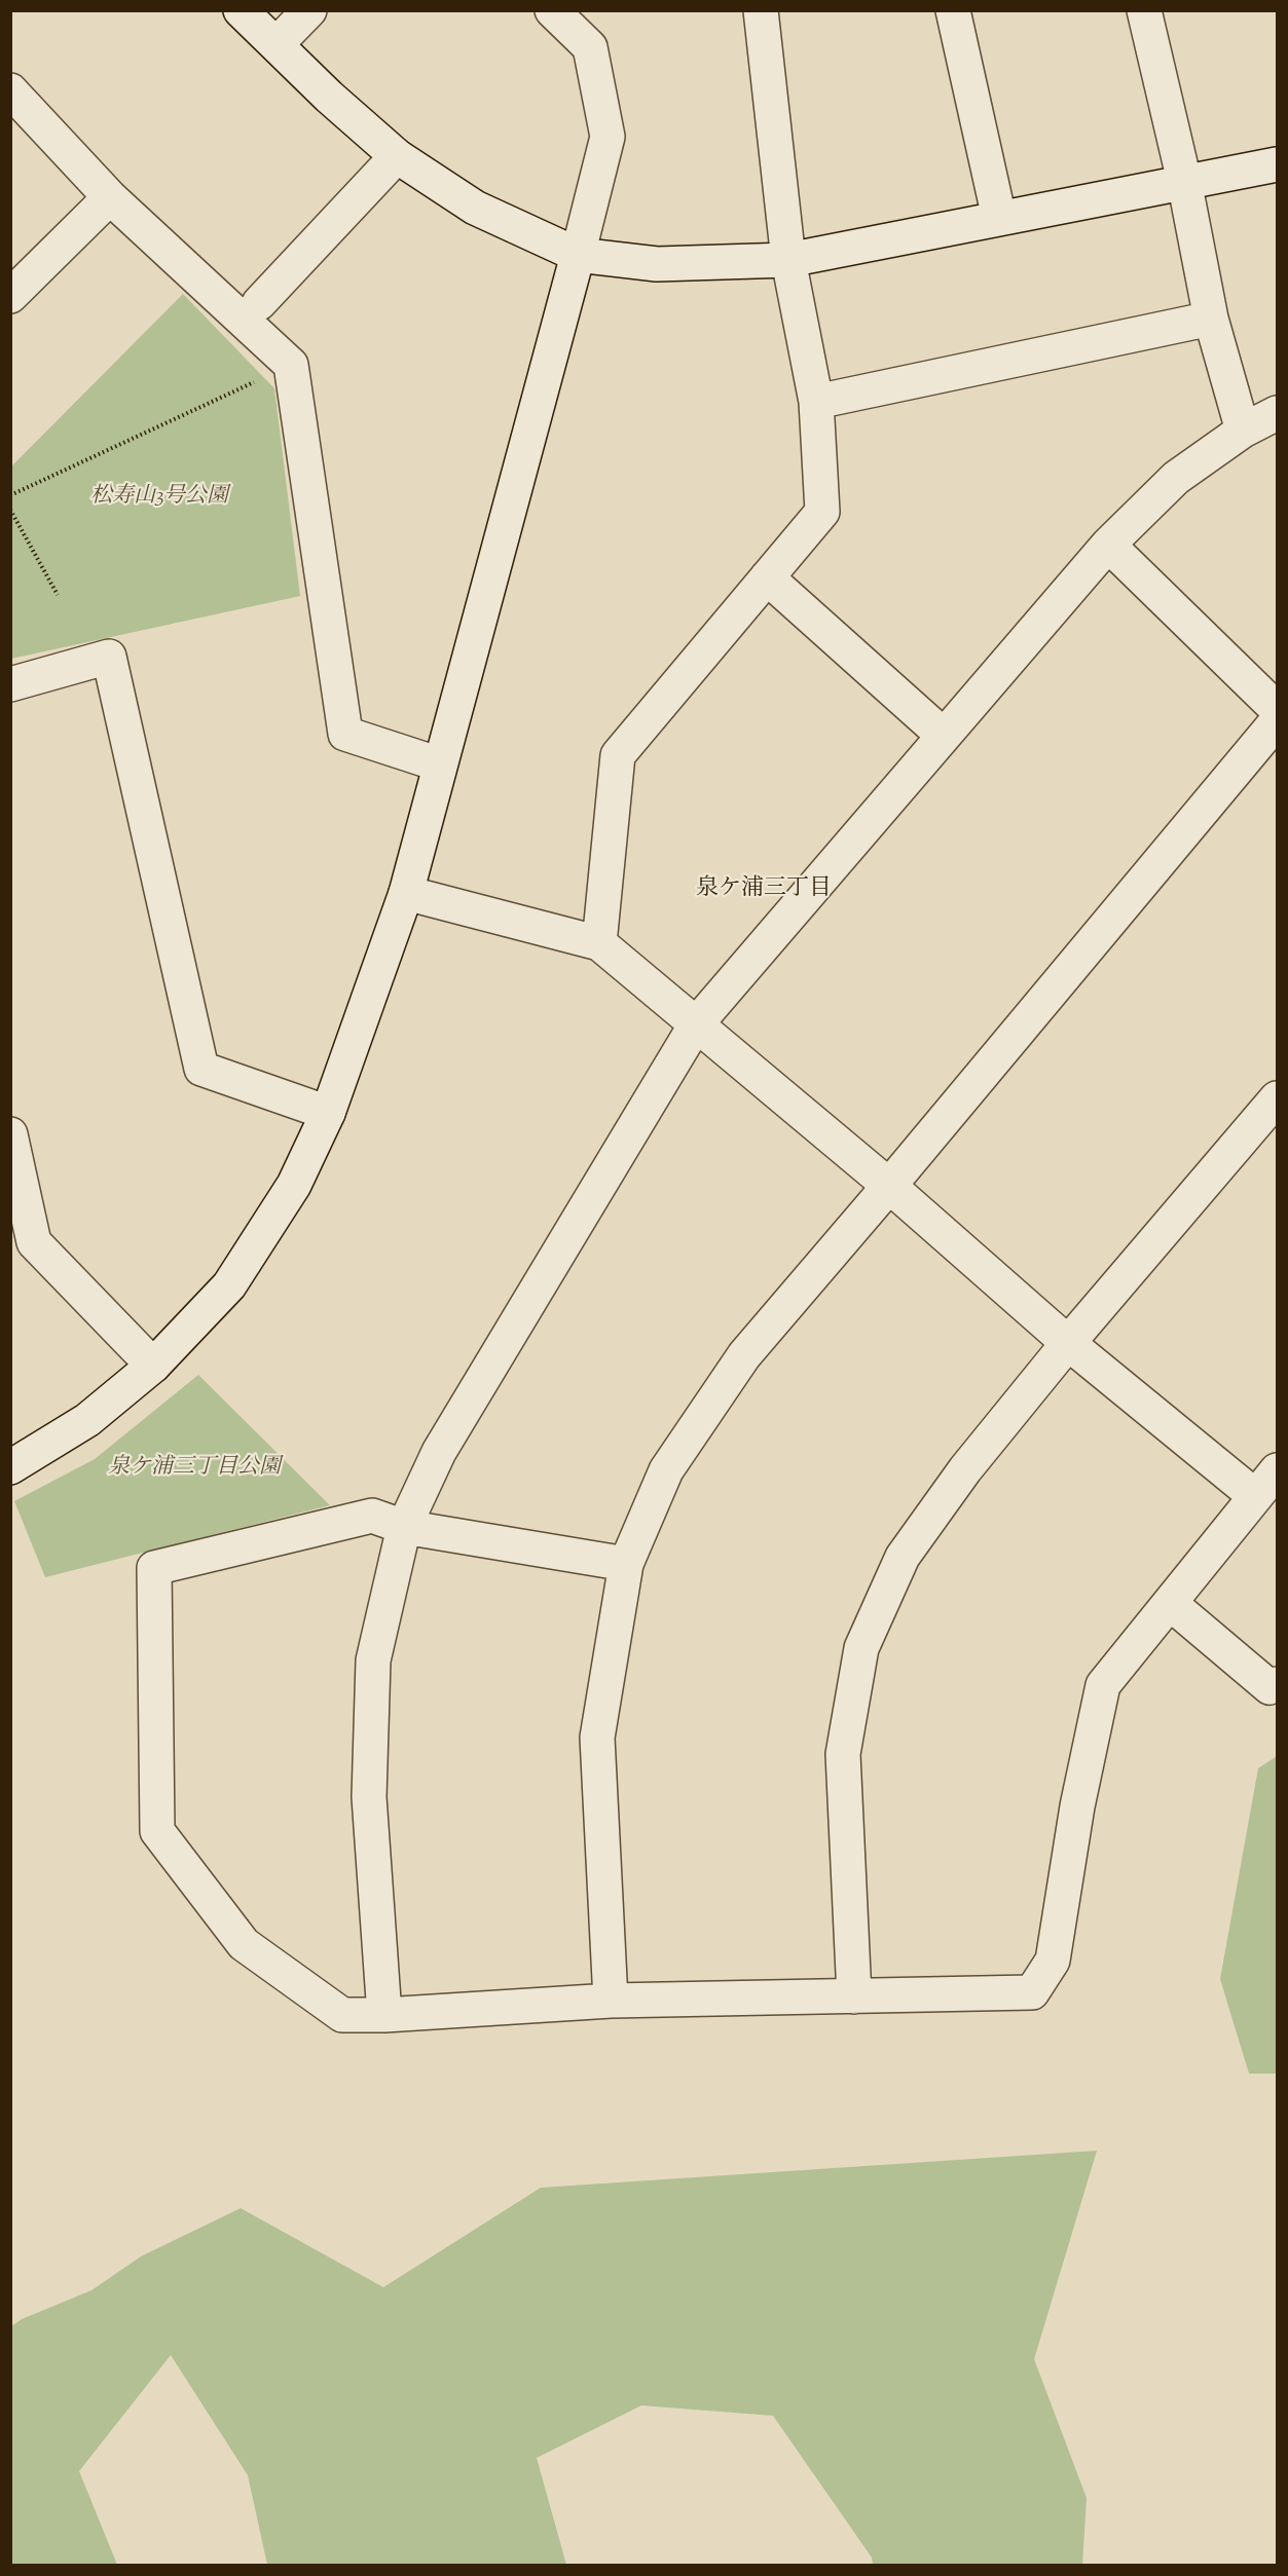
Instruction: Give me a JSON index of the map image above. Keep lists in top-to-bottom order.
{
  "districts": ["泉ケ浦三丁目"],
  "parks": ["松寿山3号公園", "泉ケ浦三丁目公園"]
}
